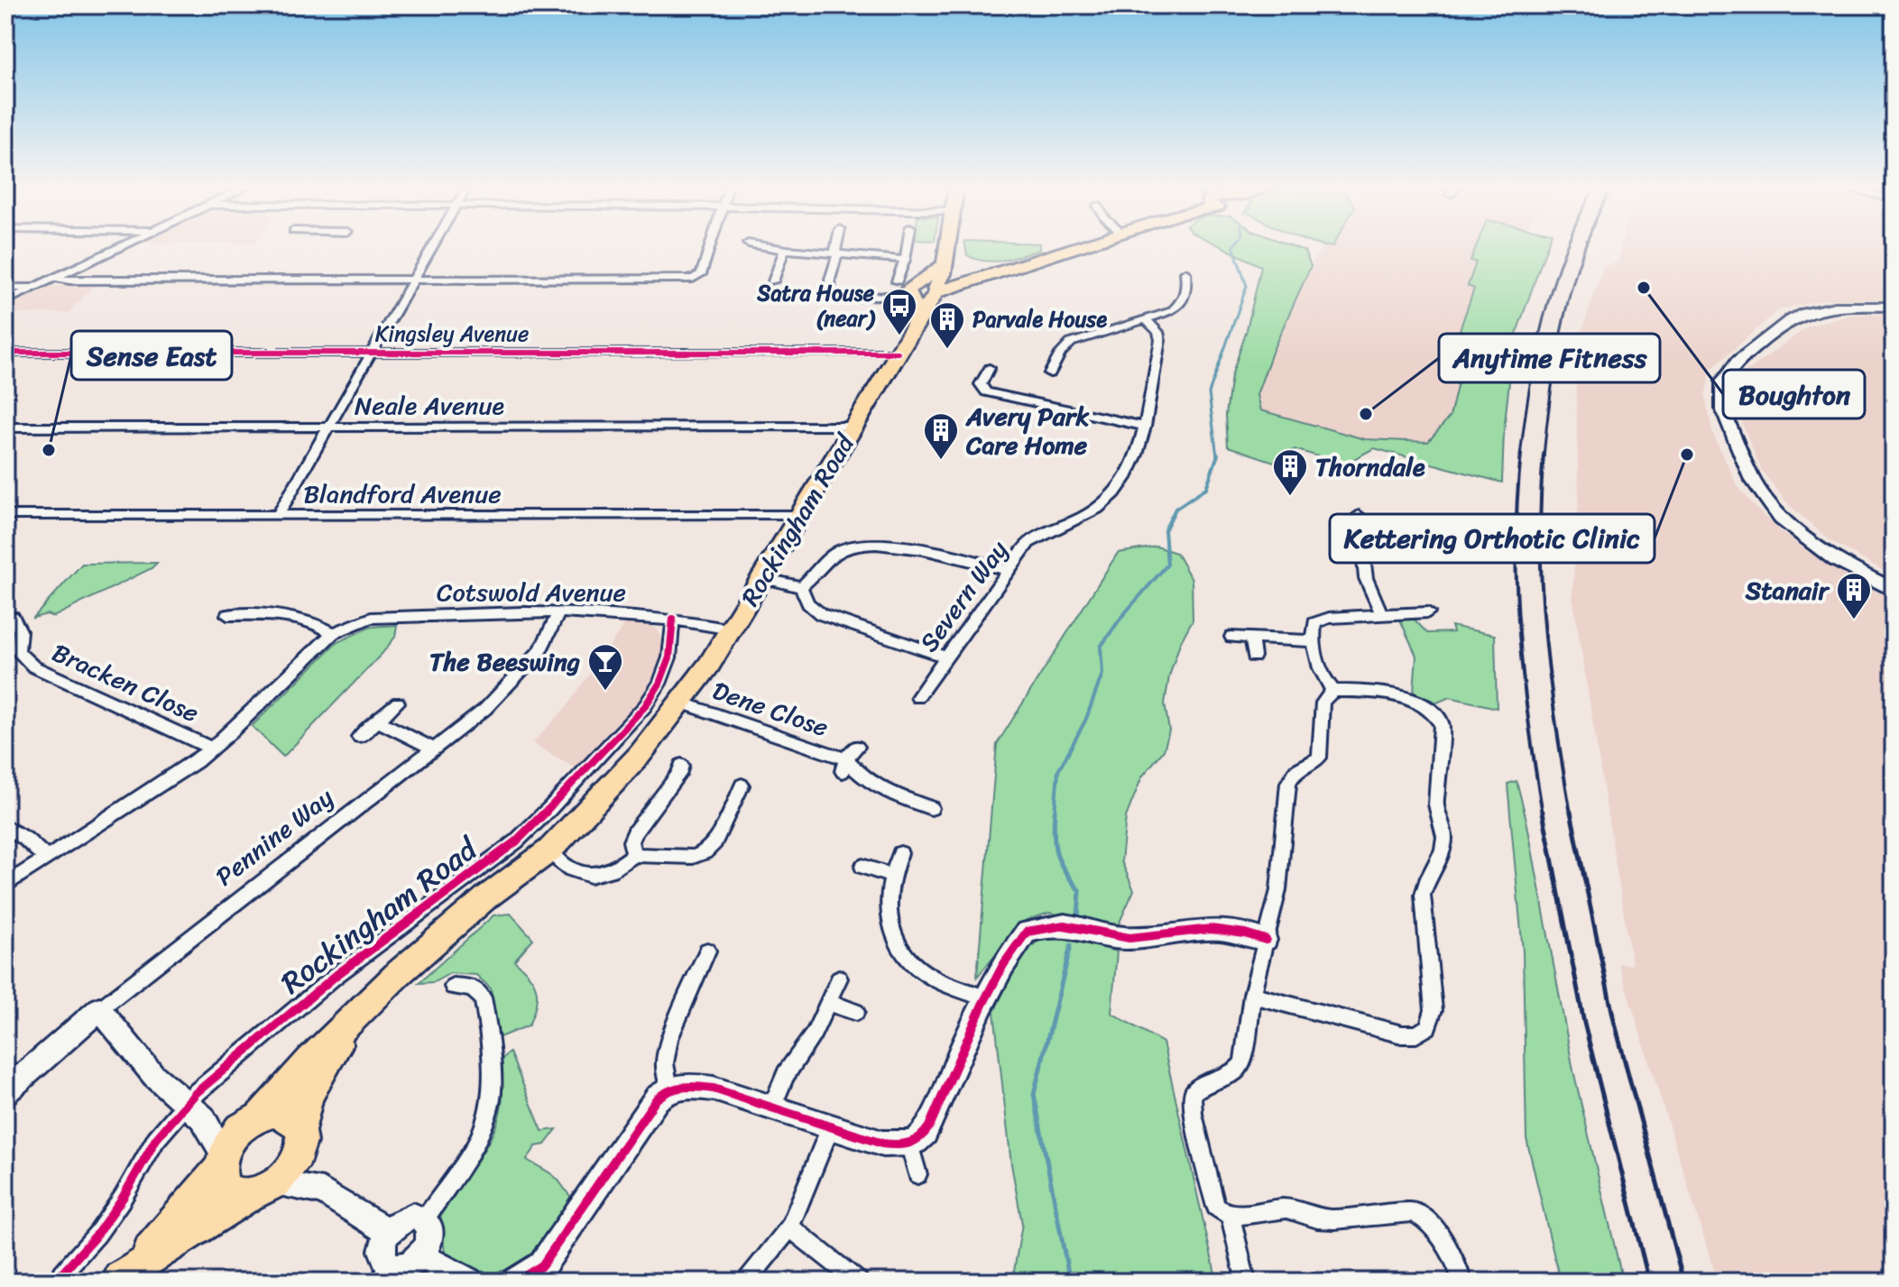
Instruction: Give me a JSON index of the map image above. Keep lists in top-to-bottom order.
{
  "streets": {
    "main road": ["Rockingham Road"],
    "street": [
      "Kingsley Avenue",
      "Neale Avenue",
      "Blandford Avenue",
      "Cotswold Avenue",
      "Severn Way",
      "Bracken Close",
      "Dene Close",
      "Pennine Way"
    ]
  },
  "crossings": [
    ["Kingsley Avenue", "Rockingham Road"],
    ["Neale Avenue", "Rockingham Road"],
    ["Blandford Avenue", "Rockingham Road"],
    ["Rockingham Road", "Cotswold Avenue"],
    ["Rockingham Road", "Dene Close"],
    ["Cotswold Avenue", "Pennine Way"]
  ],
  "places": {
    "other": [
      "Boughton",
      "Anytime Fitness",
      "Sense East",
      "Kettering Orthotic Clinic"
    ],
    "bus stop": ["Satra House (near)"],
    "building": [
      "Parvale House",
      "Avery Park Care Home",
      "Thorndale",
      "Stanair"
    ],
    "bar": ["The Beeswing"]
  }
}
